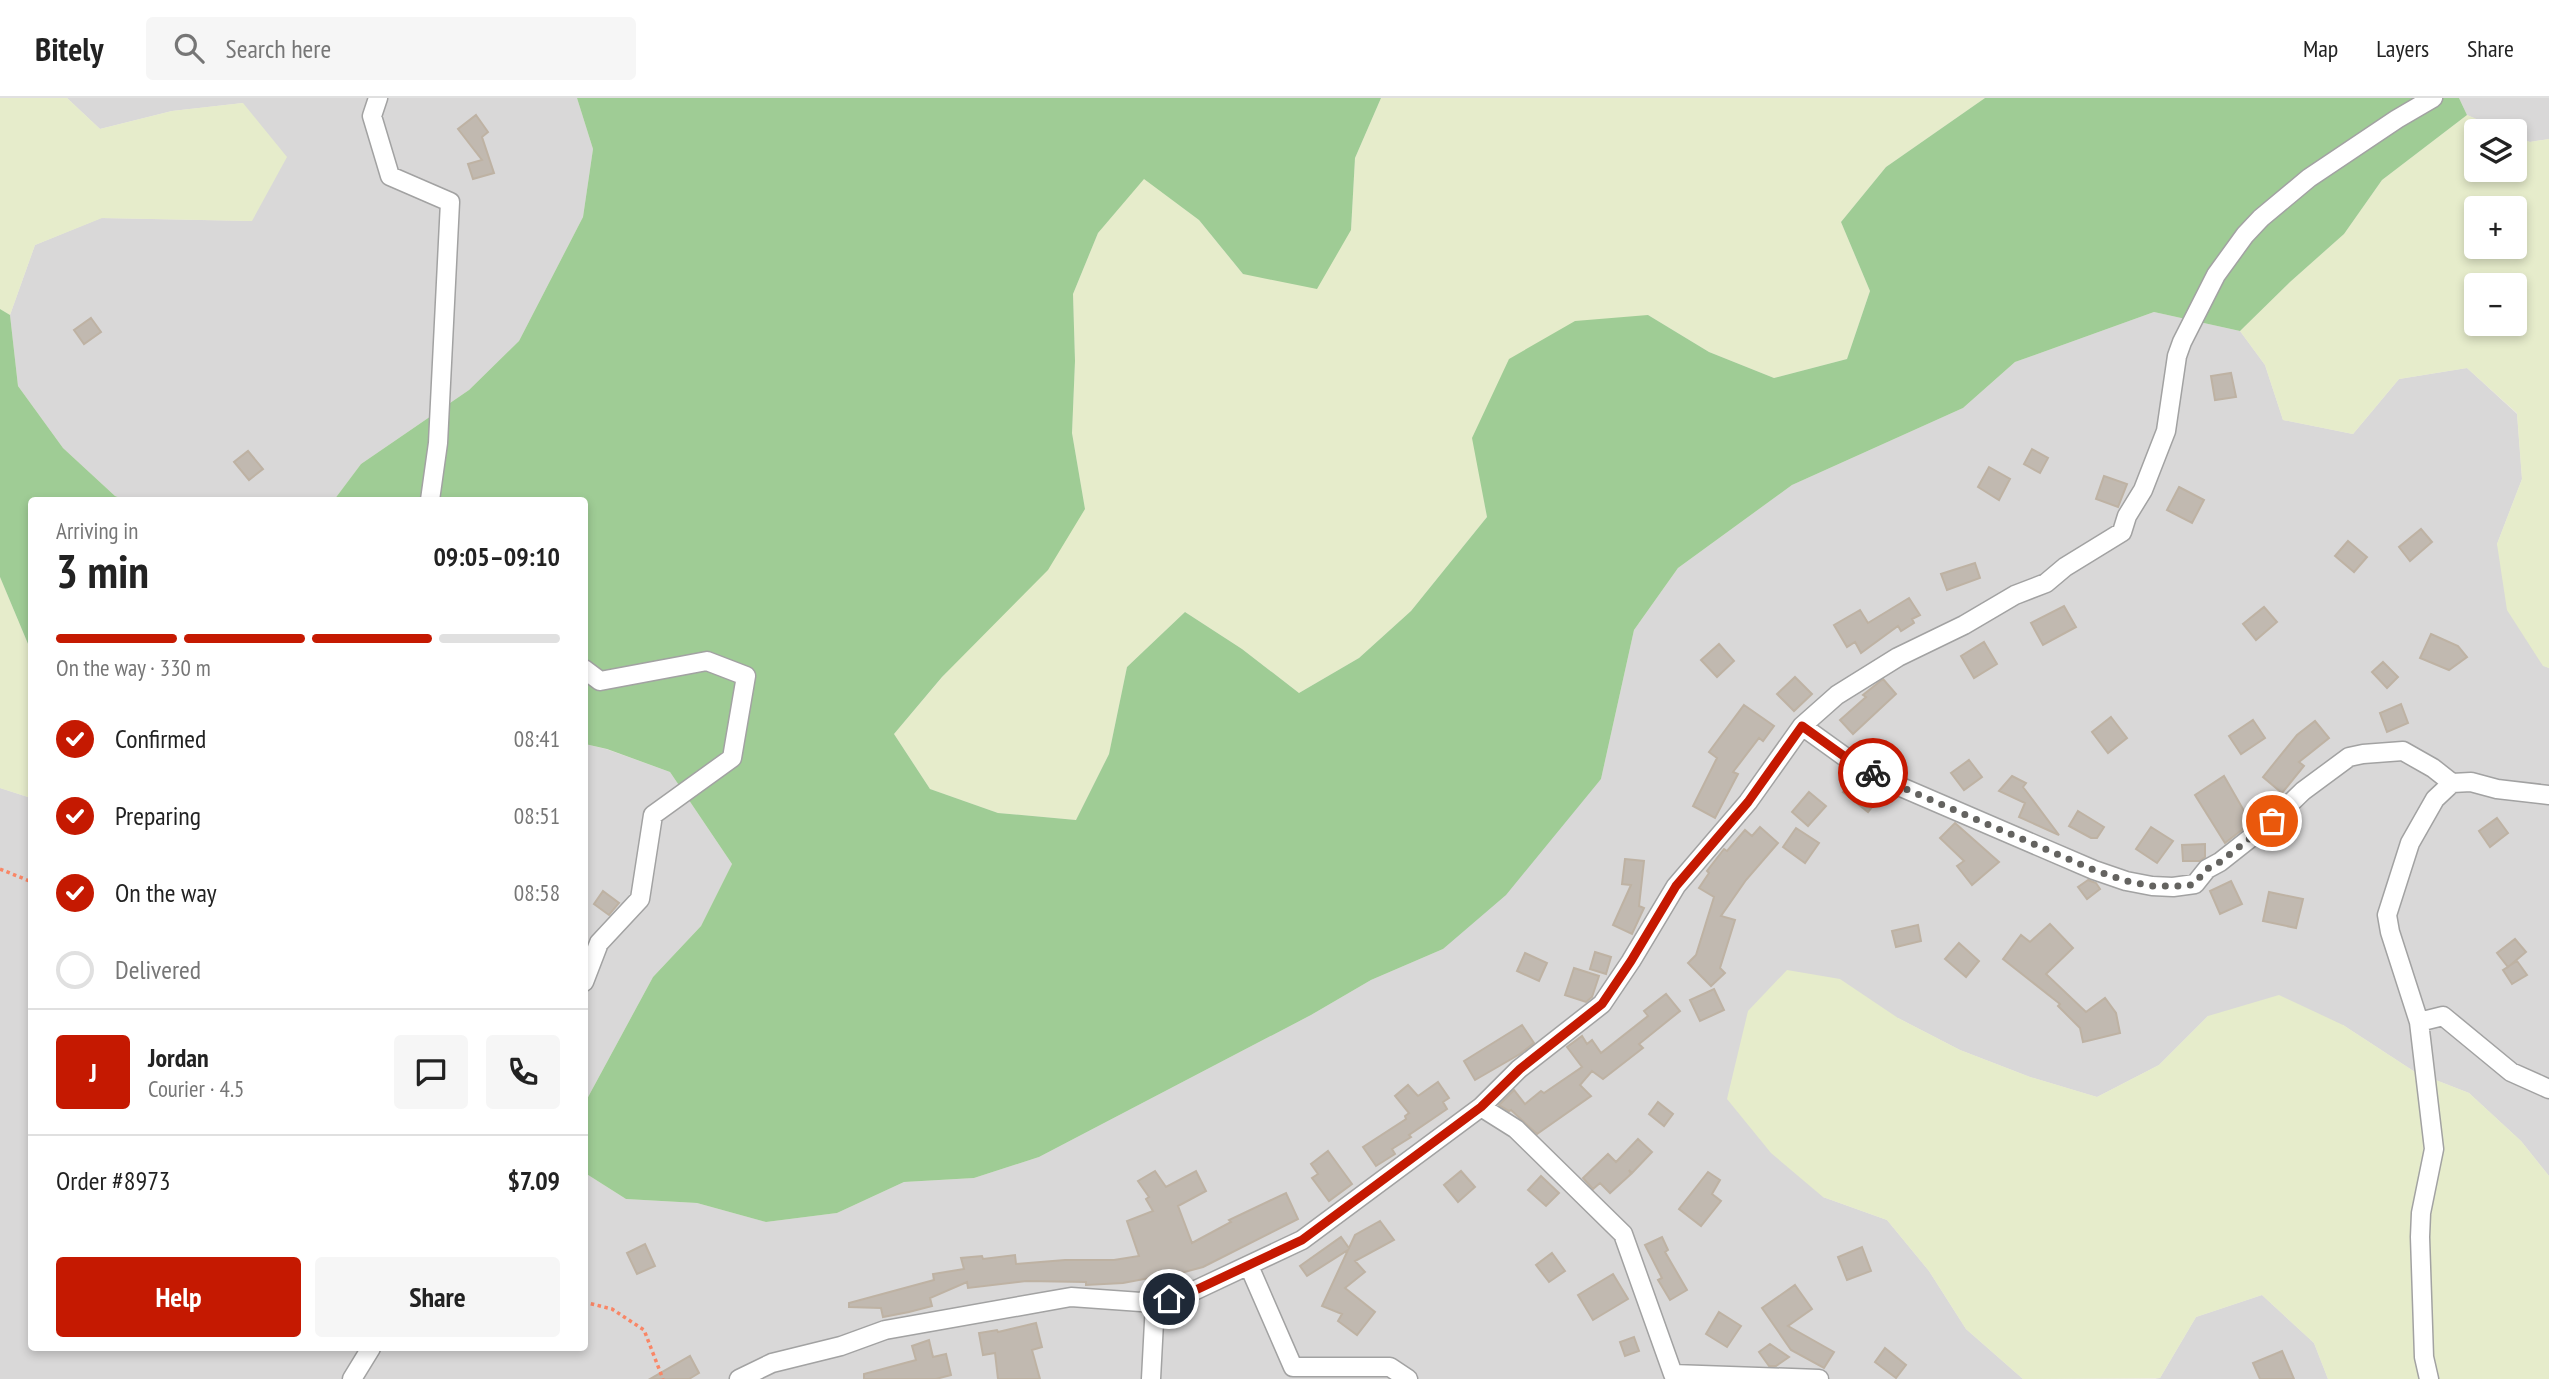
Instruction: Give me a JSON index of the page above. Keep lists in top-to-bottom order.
{
  "page": {
    "header": "Bitely",
    "search": "Search here",
    "nav": ["Map", "Layers", "Share"],
    "map_buttons": ["+", "−"],
    "heading": ["3 min", "Arriving in", "09:05–09:10"],
    "panel": [
      "Jordan",
      "Courier · 4.5",
      "Order #8973",
      "$7.09"
    ],
    "bar": "On the way · 330 m",
    "list": [
      ["Confirmed", "08:41"],
      ["Preparing", "08:51"],
      ["On the way", "08:58"],
      "Delivered"
    ],
    "round": "J",
    "buttons": ["Help", "Share"]
  }
}
